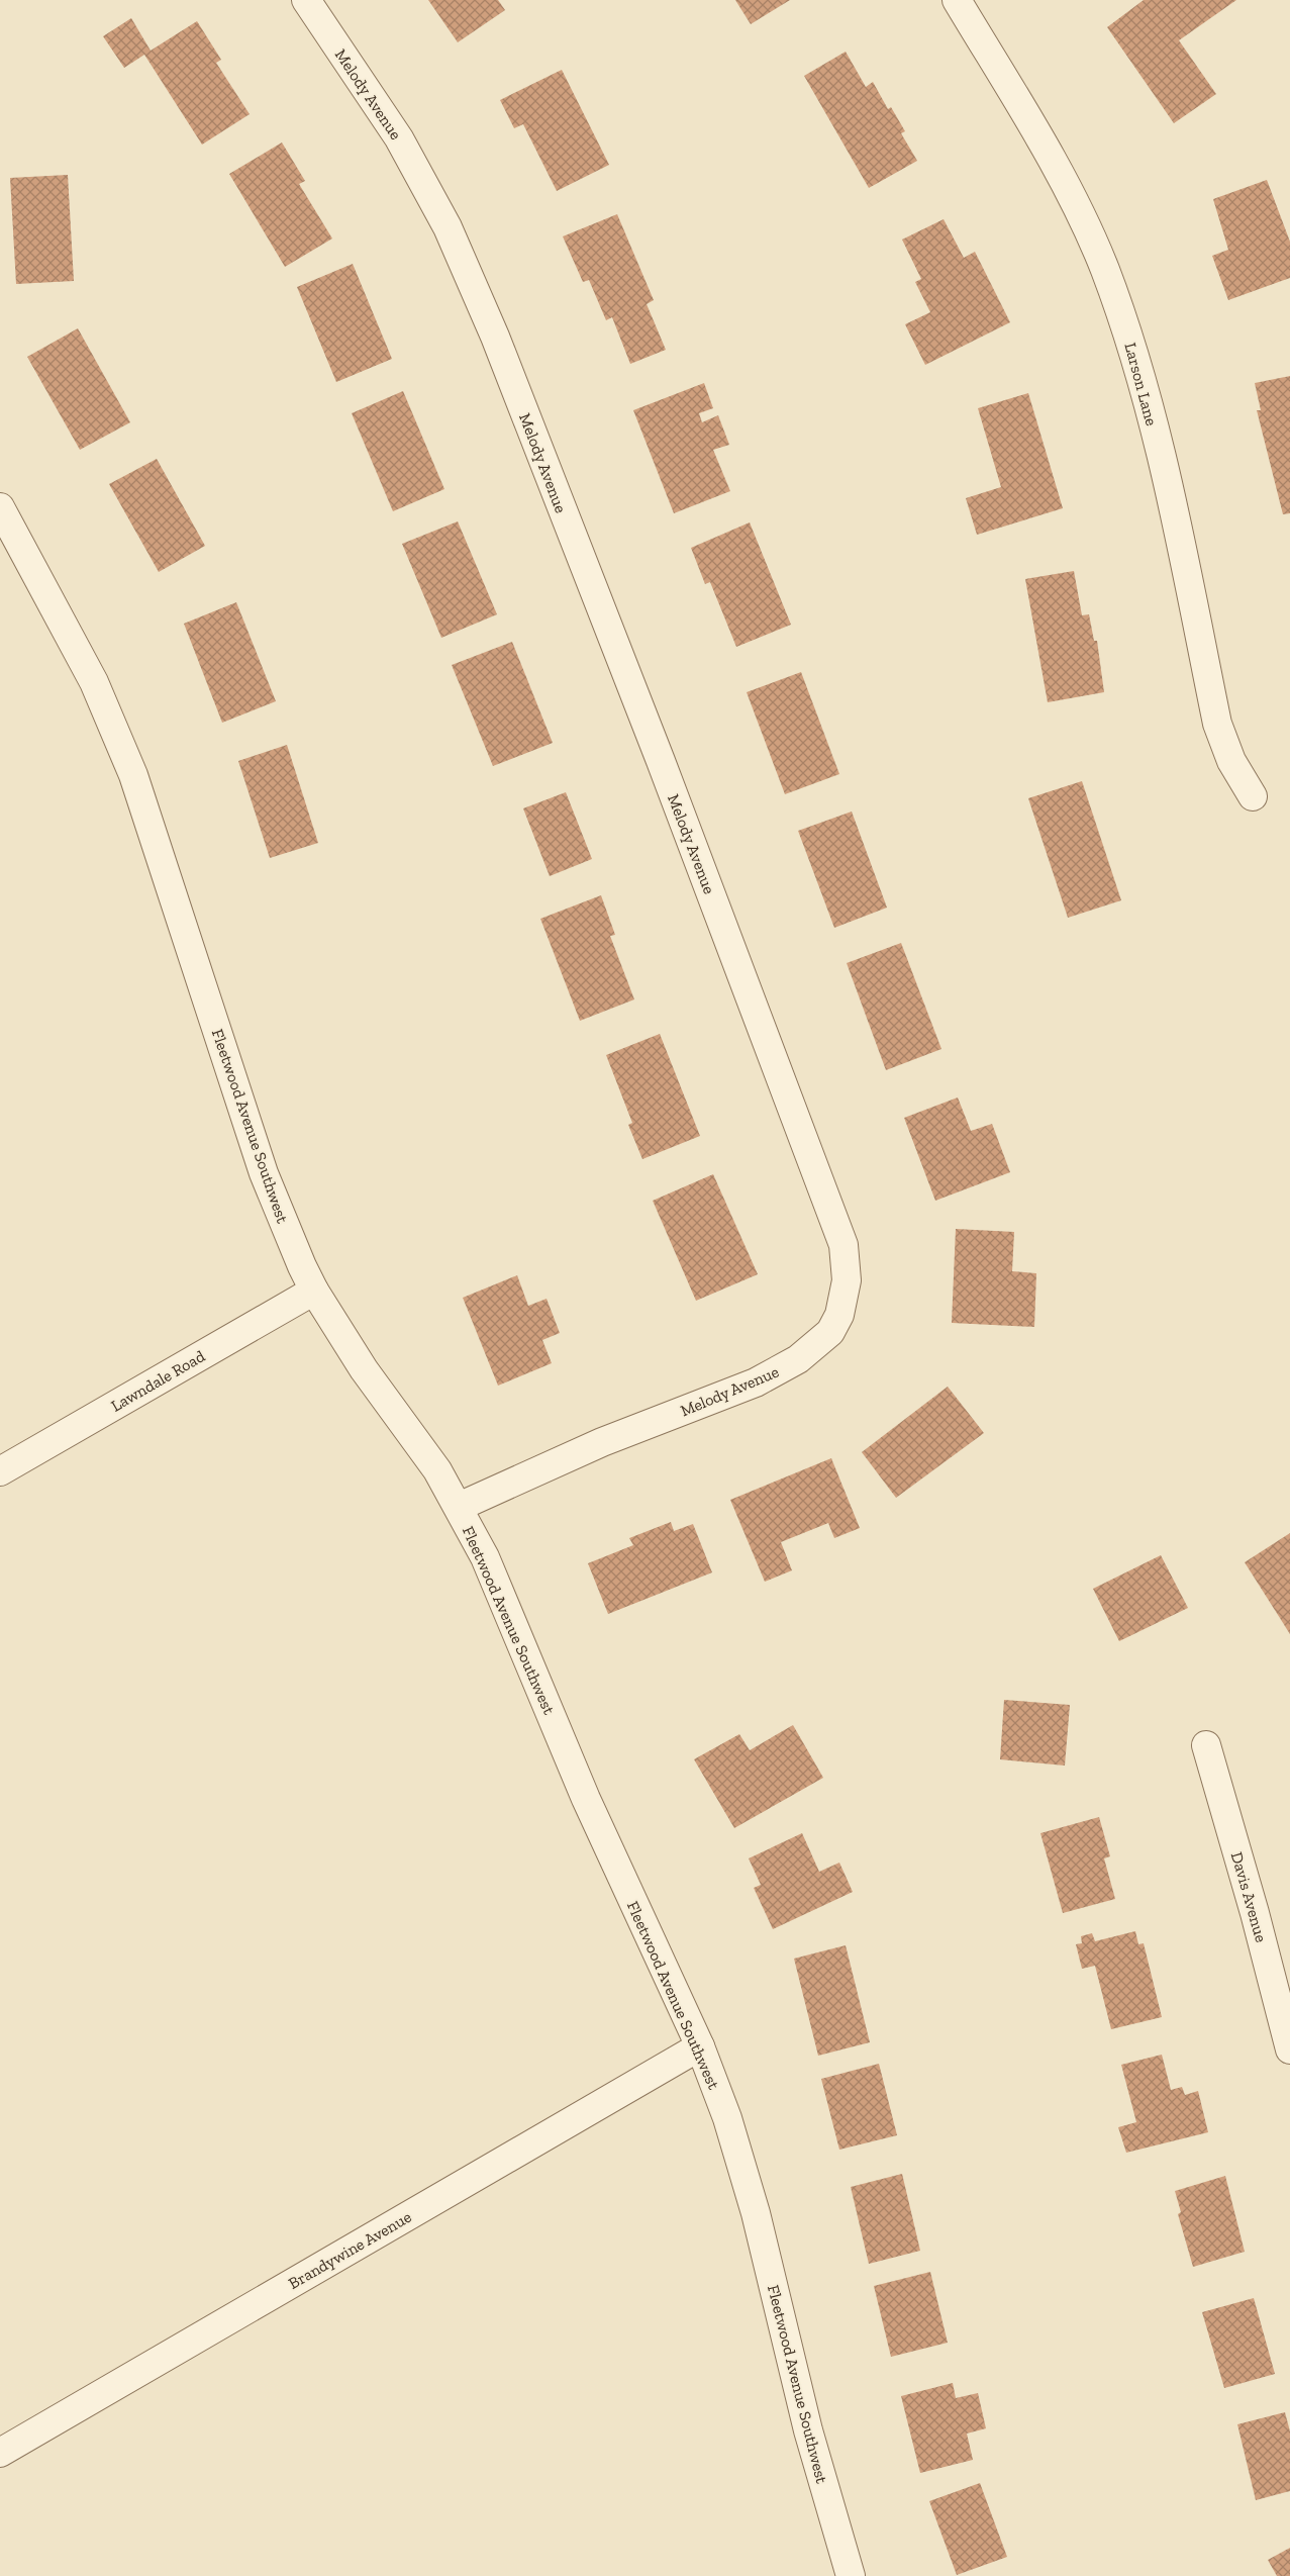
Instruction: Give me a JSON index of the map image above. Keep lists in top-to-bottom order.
{
  "streets": {
    "street": [
      "Melody Avenue",
      "Larson Lane",
      "Fleetwood Avenue Southwest",
      "Lawndale Road",
      "Davis Avenue",
      "Brandywine Avenue"
    ]
  },
  "crossings": [
    ["Melody Avenue", "Fleetwood Avenue Southwest"],
    ["Fleetwood Avenue Southwest", "Lawndale Road"],
    ["Fleetwood Avenue Southwest", "Brandywine Avenue"]
  ]
}
